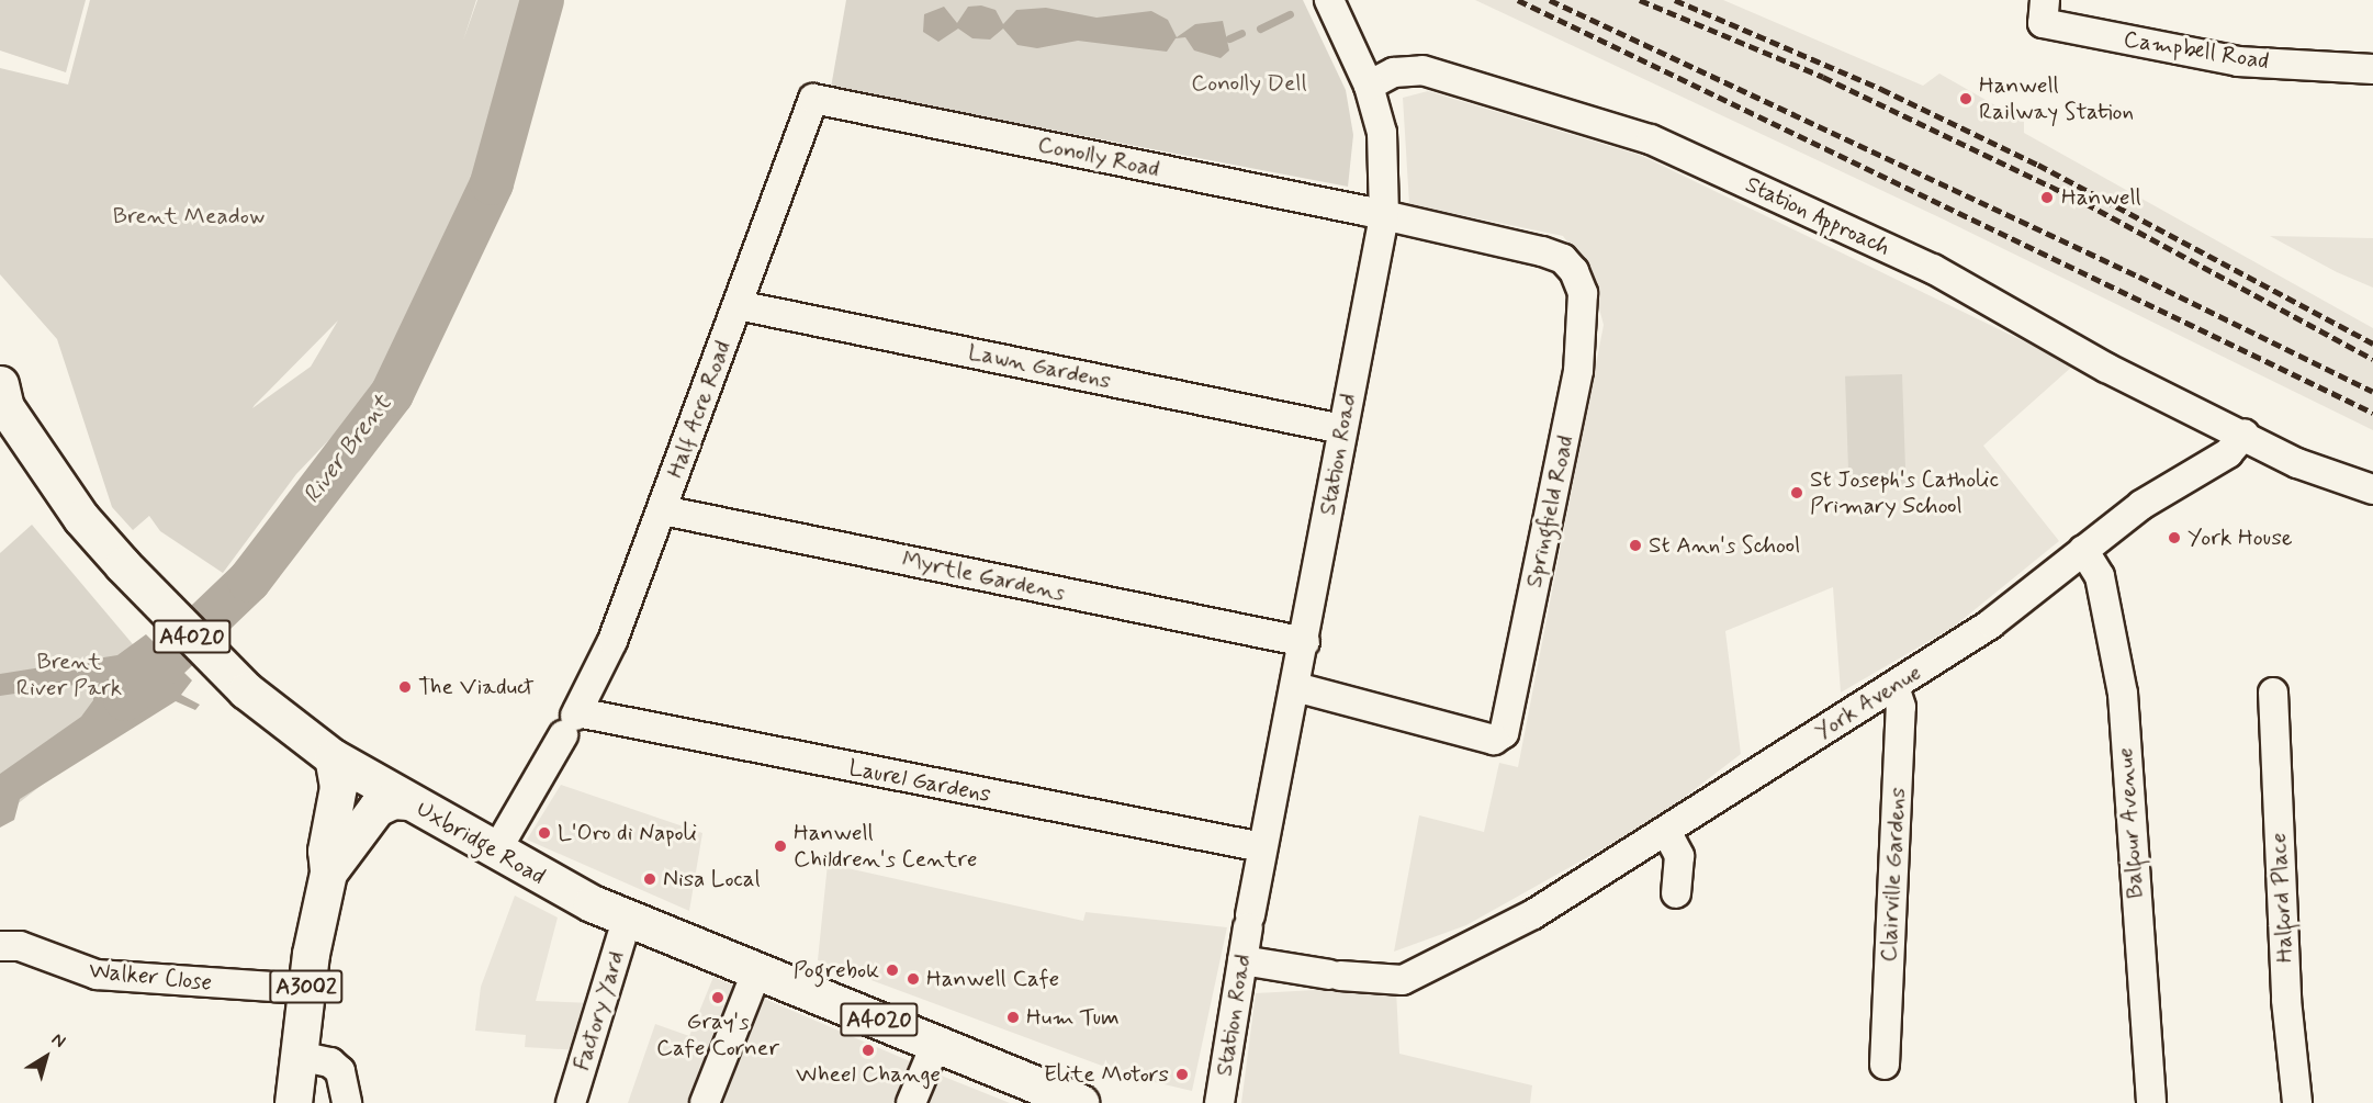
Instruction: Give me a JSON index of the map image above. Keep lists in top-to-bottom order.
{
  "streets": {
    "main road": ["A4020", "Uxbridge Road", "A3002"],
    "street": [
      "Campbell Road",
      "Conolly Road",
      "Station Approach",
      "Lawn Gardens",
      "Half Acre Road",
      "Station Road",
      "Springfield Road",
      "Myrtle Gardens",
      "York Avenue",
      "Laurel Gardens",
      "Balfour Avenue",
      "Clairville Gardens",
      "Halford Place",
      "Walker Close",
      "Factory Yard"
    ]
  },
  "crossings": [
    ["Conolly Road", "Half Acre Road"],
    ["Conolly Road", "Station Road"],
    ["Conolly Road", "Springfield Road"],
    ["Station Approach", "Station Road"],
    ["Station Approach", "York Avenue"],
    ["Lawn Gardens", "Half Acre Road"],
    ["Lawn Gardens", "Station Road"],
    ["Half Acre Road", "Myrtle Gardens"],
    ["Half Acre Road", "Laurel Gardens"],
    ["Half Acre Road", "Uxbridge Road"],
    ["Station Road", "Springfield Road"],
    ["Station Road", "Myrtle Gardens"],
    ["Station Road", "York Avenue"],
    ["Station Road", "Laurel Gardens"],
    ["York Avenue", "Balfour Avenue"],
    ["York Avenue", "Clairville Gardens"],
    ["Uxbridge Road", "A3002"],
    ["Uxbridge Road", "Factory Yard"],
    ["Walker Close", "A3002"]
  ],
  "water": ["River Brent"],
  "parks": ["Conolly Dell", "Brent Meadow", "Brent River Park"],
  "places": [
    "Hanwell Railway Station",
    "Hanwell",
    "St Joseph's Catholic Primary School",
    "York House",
    "St Ann's School",
    "The Viaduct",
    "L'Oro di Napoli",
    "Hanwell Children's Centre",
    "Nisa Local",
    "Pogrebok",
    "Hanwell Cafe",
    "Gray's Cafe Corner",
    "Hum Tum",
    "Wheel Change",
    "Elite Motors"
  ],
  "north": "top right"
}
